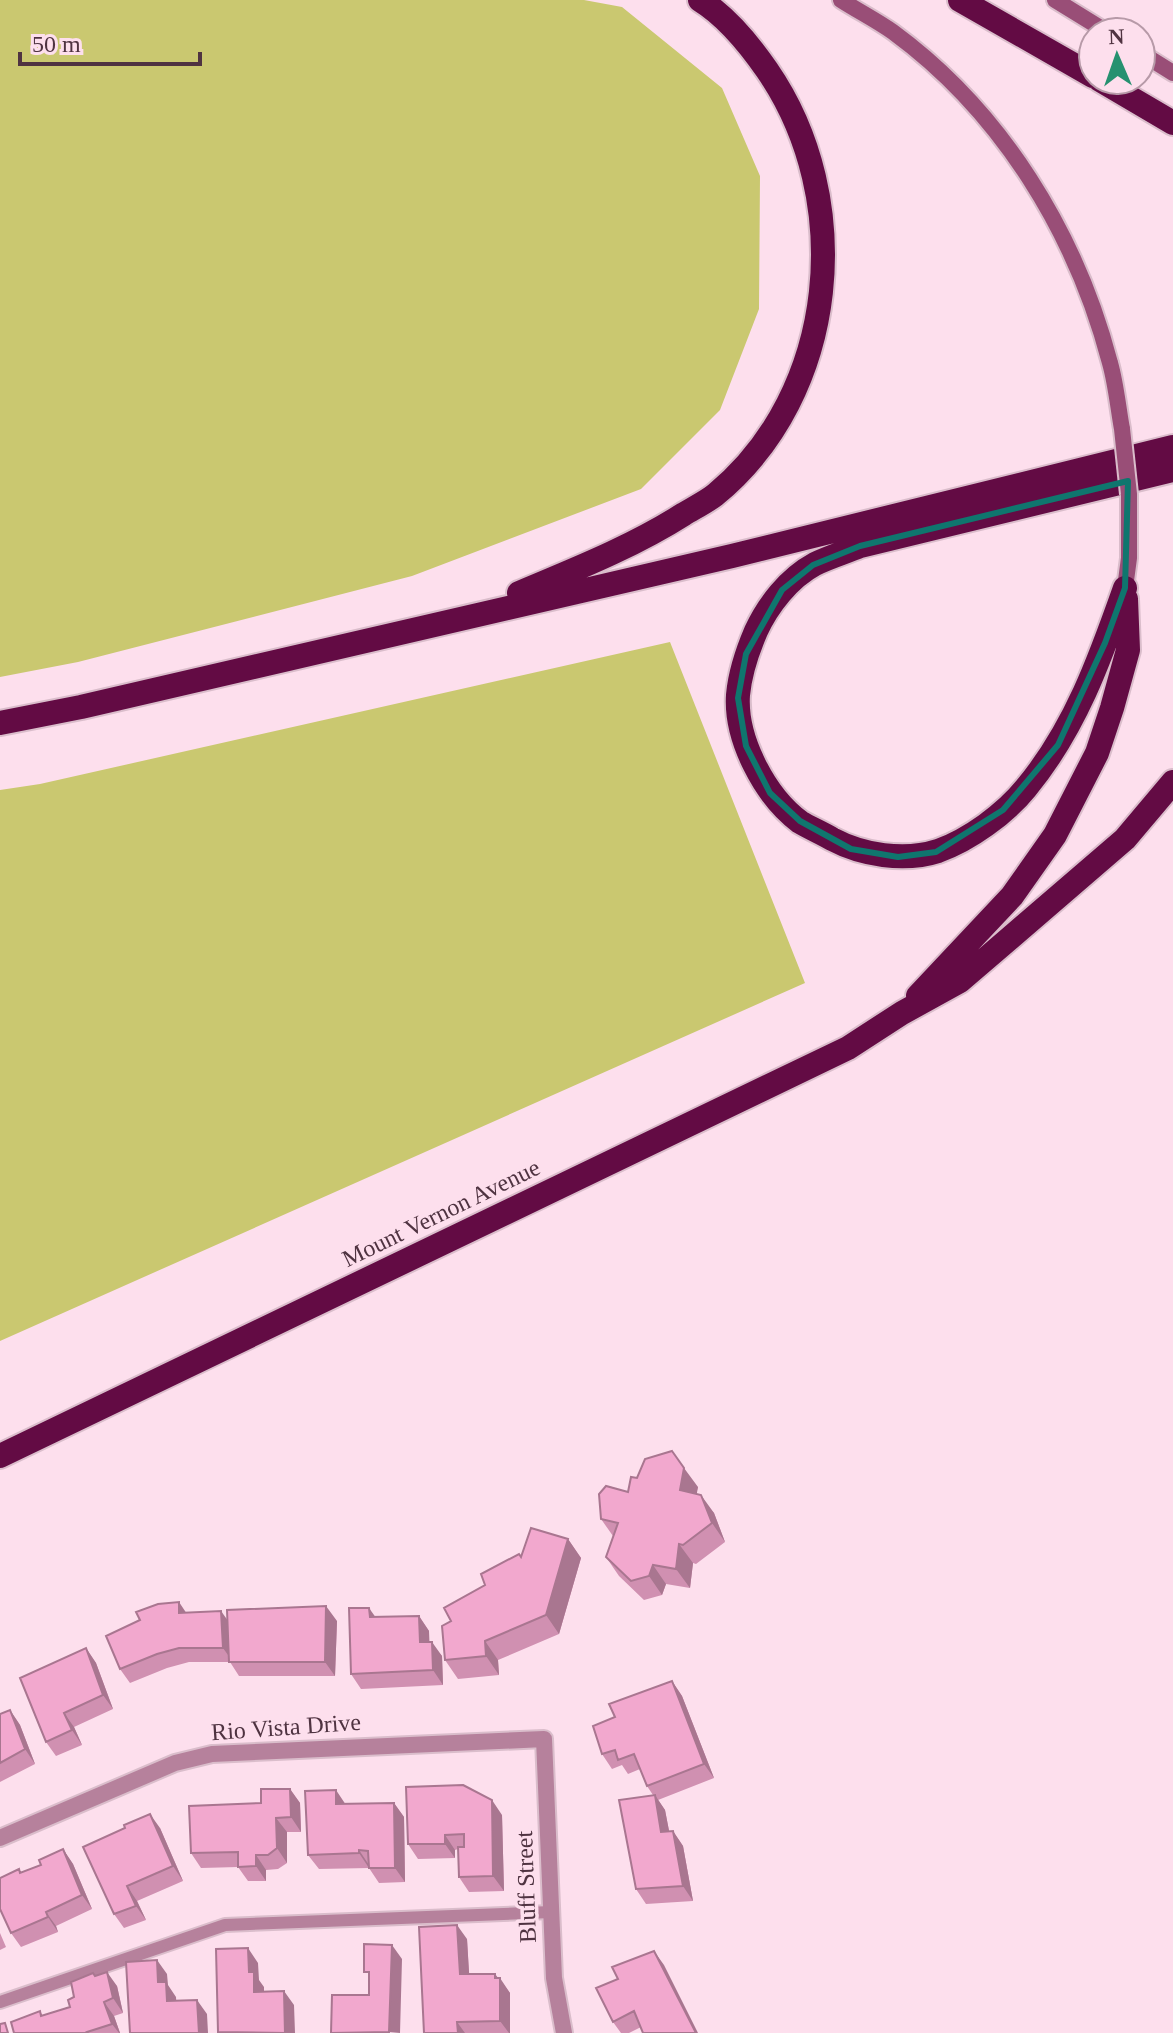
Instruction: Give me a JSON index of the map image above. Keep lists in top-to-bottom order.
{
  "streets": {
    "highway": ["Mount Vernon Avenue"],
    "street": ["Rio Vista Drive", "Bluff Street"]
  },
  "crossings": [
    ["Rio Vista Drive", "Bluff Street"]
  ],
  "scale_bar": "50 m",
  "north": "top"
}
